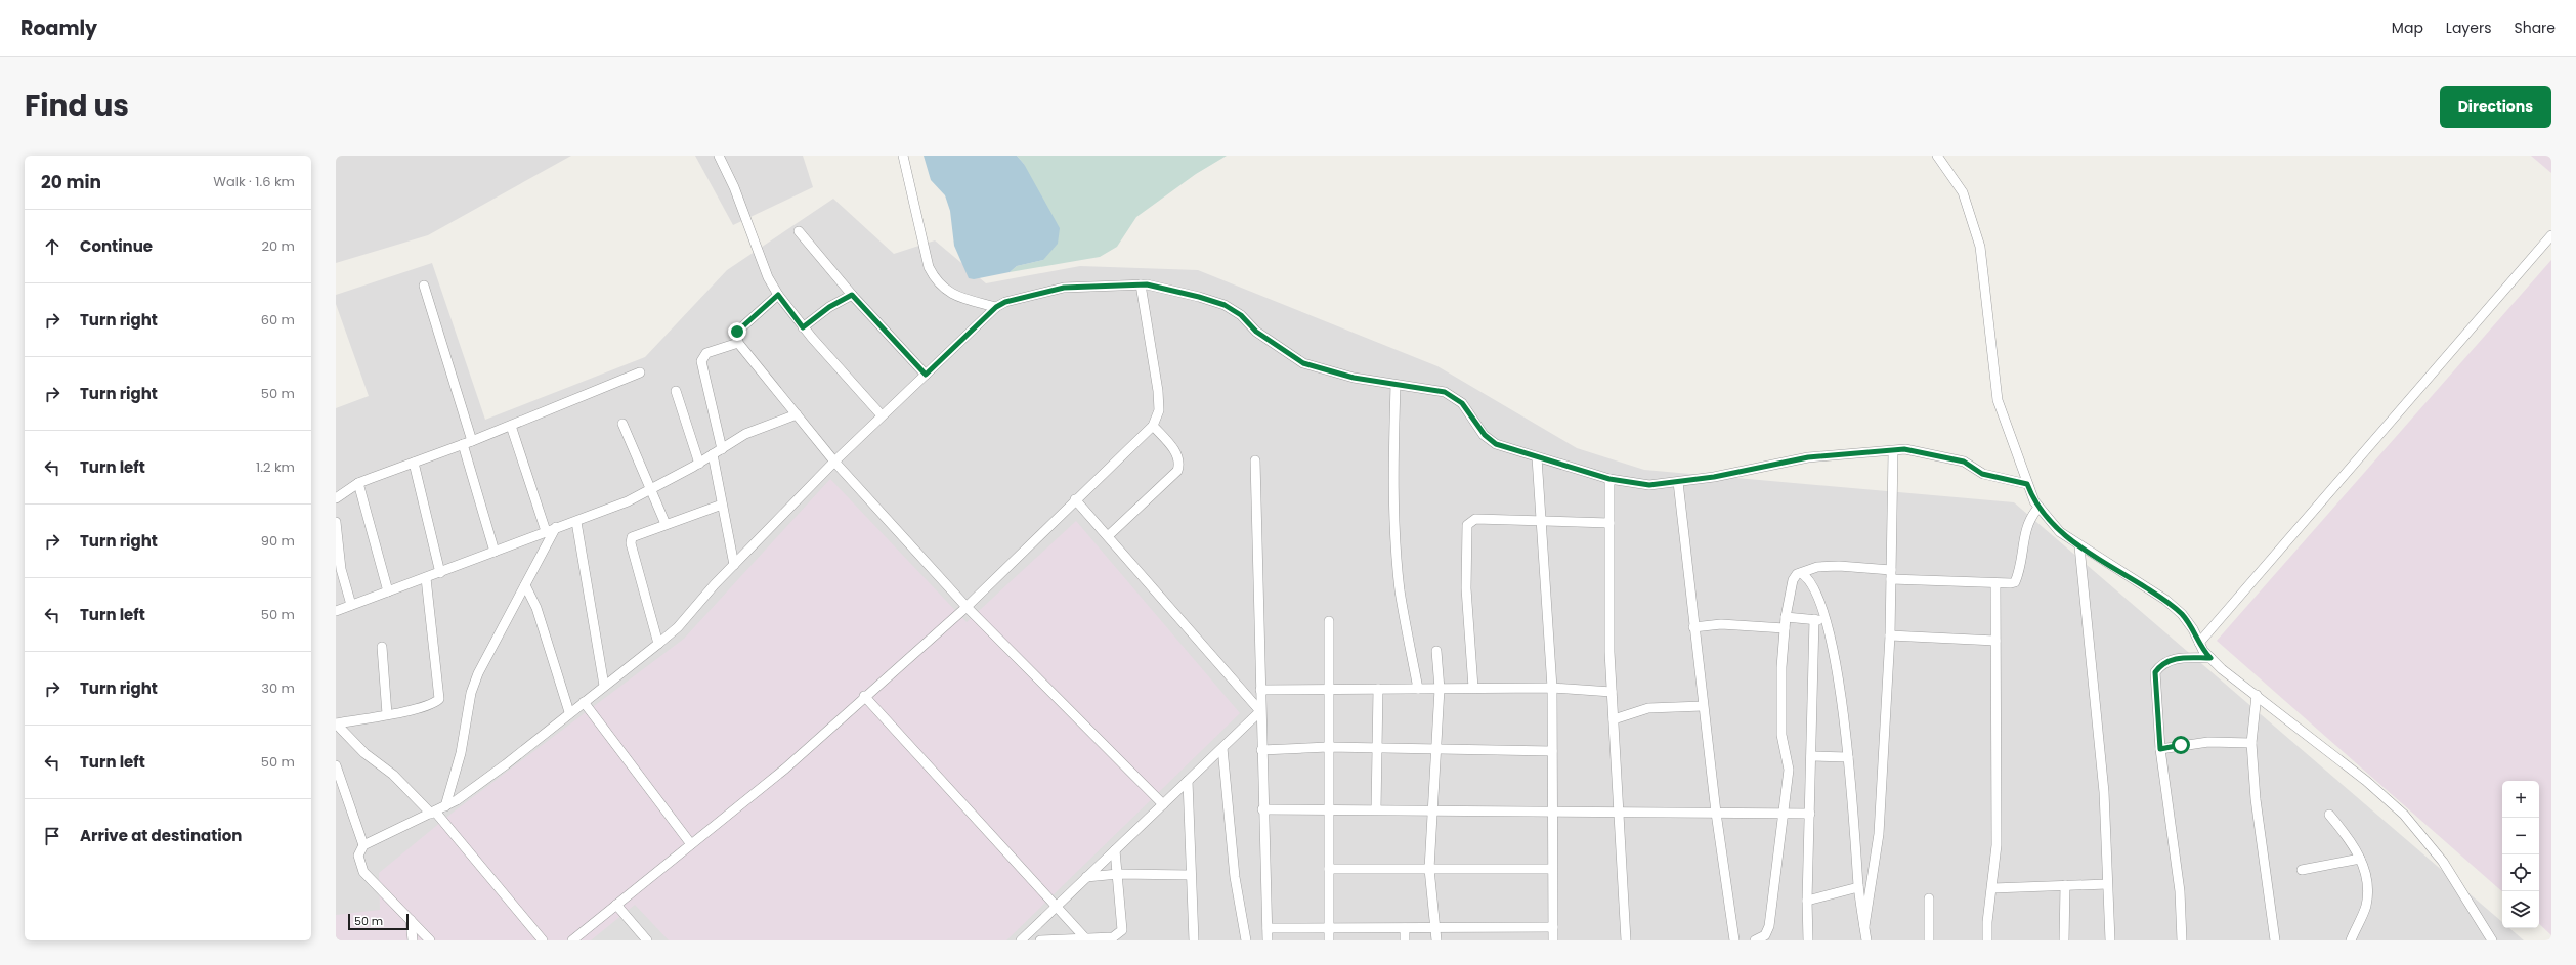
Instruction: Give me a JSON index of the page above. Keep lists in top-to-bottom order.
{
  "scale_bar": "50 m",
  "page": {
    "header": "Roamly",
    "nav": ["Map", "Layers", "Share"],
    "title": "Find us",
    "buttons": "Directions",
    "heading": ["20 min", "Walk · 1.6 km"],
    "list": [
      ["Continue", "20 m"],
      ["Turn right", "60 m"],
      ["Turn right", "50 m"],
      ["Turn left", "1.2 km"],
      ["Turn right", "90 m"],
      ["Turn left", "50 m"],
      ["Turn right", "30 m"],
      ["Turn left", "50 m"],
      "Arrive at destination"
    ],
    "map_buttons": ["+", "−"],
    "scale": "50 m"
  }
}
